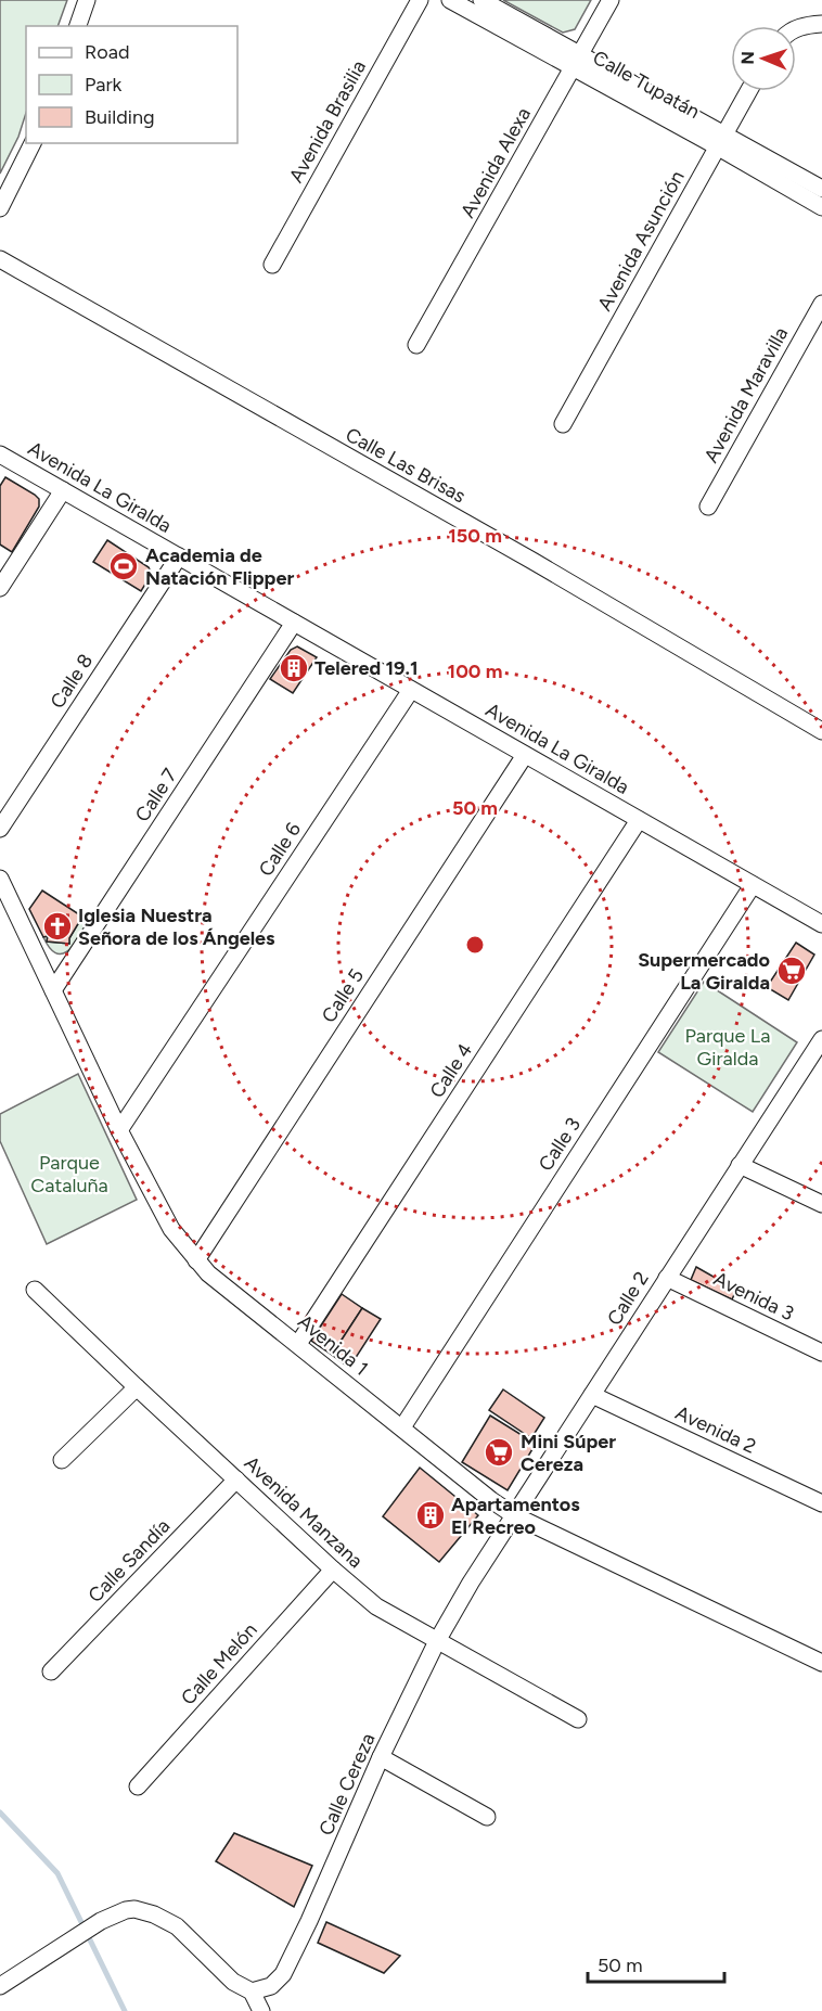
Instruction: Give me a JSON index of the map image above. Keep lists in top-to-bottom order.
{
  "streets": {
    "street": [
      "Calle Tupatán",
      "Avenida Brasilia",
      "Avenida Alexa",
      "Avenida Asunción",
      "Avenida Maravilla",
      "Calle Las Brisas",
      "Avenida La Giralda",
      "Calle 8",
      "Calle 7",
      "Calle 6",
      "Calle 5",
      "Calle 4",
      "Calle 3",
      "Avenida 3",
      "Calle 2",
      "Avenida 1",
      "Avenida 2",
      "Avenida Manzana",
      "Calle Sandía",
      "Calle Melón",
      "Calle Cereza"
    ]
  },
  "crossings": [
    ["Calle Tupatán", "Avenida Alexa"],
    ["Calle Tupatán", "Avenida Asunción"],
    ["Avenida La Giralda", "Calle 8"],
    ["Avenida La Giralda", "Calle 7"],
    ["Avenida La Giralda", "Calle 6"],
    ["Avenida La Giralda", "Calle 5"],
    ["Avenida La Giralda", "Calle 4"],
    ["Avenida La Giralda", "Calle 3"],
    ["Calle 7", "Avenida 1"],
    ["Calle 6", "Avenida 1"],
    ["Calle 5", "Avenida 1"],
    ["Calle 4", "Avenida 1"],
    ["Calle 3", "Avenida 1"],
    ["Avenida 3", "Calle 2"],
    ["Calle 2", "Avenida 1"],
    ["Calle 2", "Avenida 2"],
    ["Calle 2", "Calle Cereza"],
    ["Avenida Manzana", "Calle Sandía"],
    ["Avenida Manzana", "Calle Melón"],
    ["Avenida Manzana", "Calle Cereza"]
  ],
  "parks": ["Parque La Giralda", "Parque Cataluña"],
  "places": {
    "sports": ["Academia de Natación Flipper"],
    "building": ["Telered 19.1", "Apartamentos El Recreo"],
    "church": ["Iglesia Nuestra Señora de los Ángeles"],
    "supermarket": ["Supermercado La Giralda", "Mini Súper Cereza"]
  },
  "legend": ["Road", "Park", "Building"],
  "scale_bar": "50 m",
  "north": "left",
  "rings": ["150 m", "100 m", "50 m"]
}
